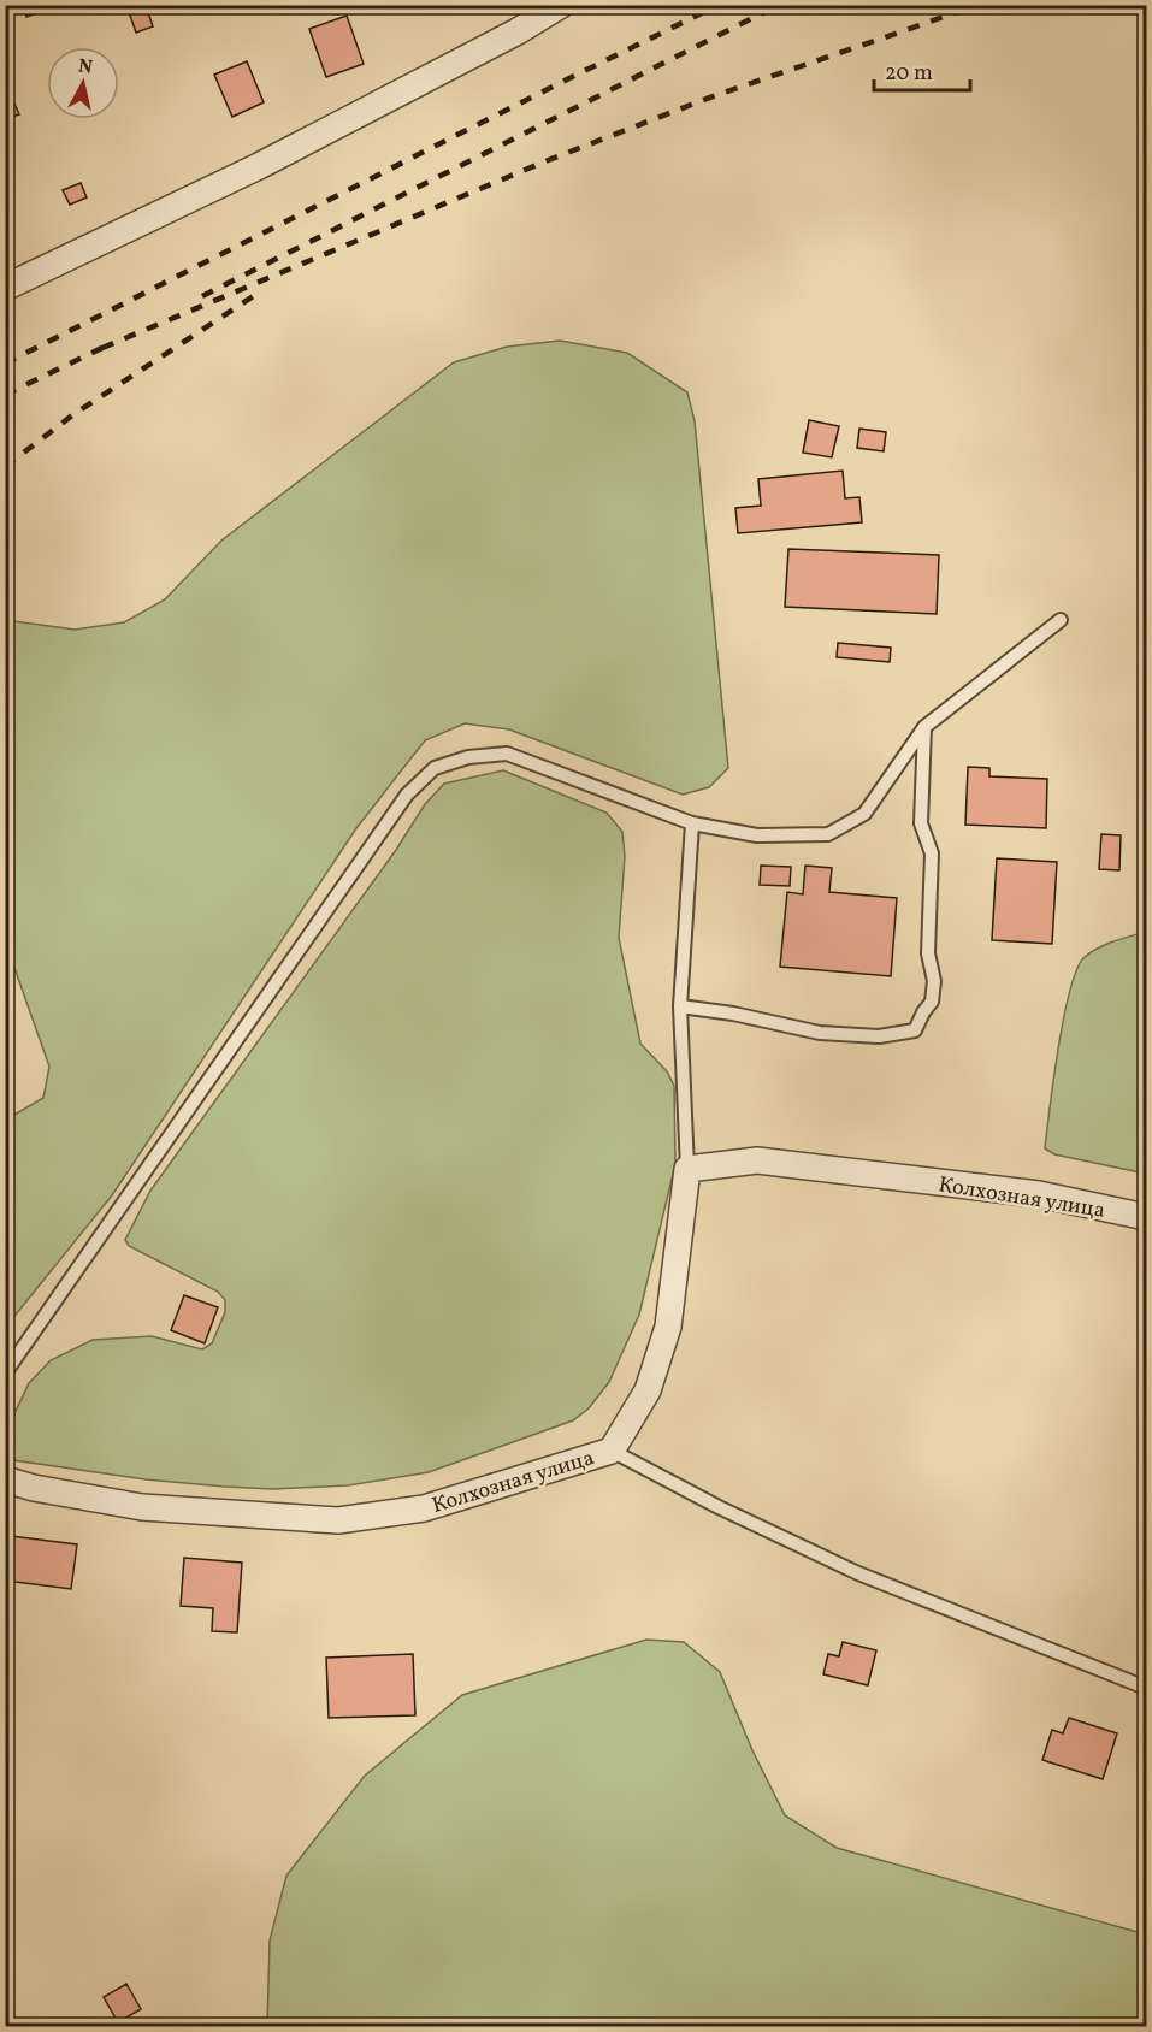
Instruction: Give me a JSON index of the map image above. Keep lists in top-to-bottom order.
{
  "streets": {
    "street": ["Колхозная улица"]
  },
  "scale_bar": "20 m",
  "north": "top"
}
